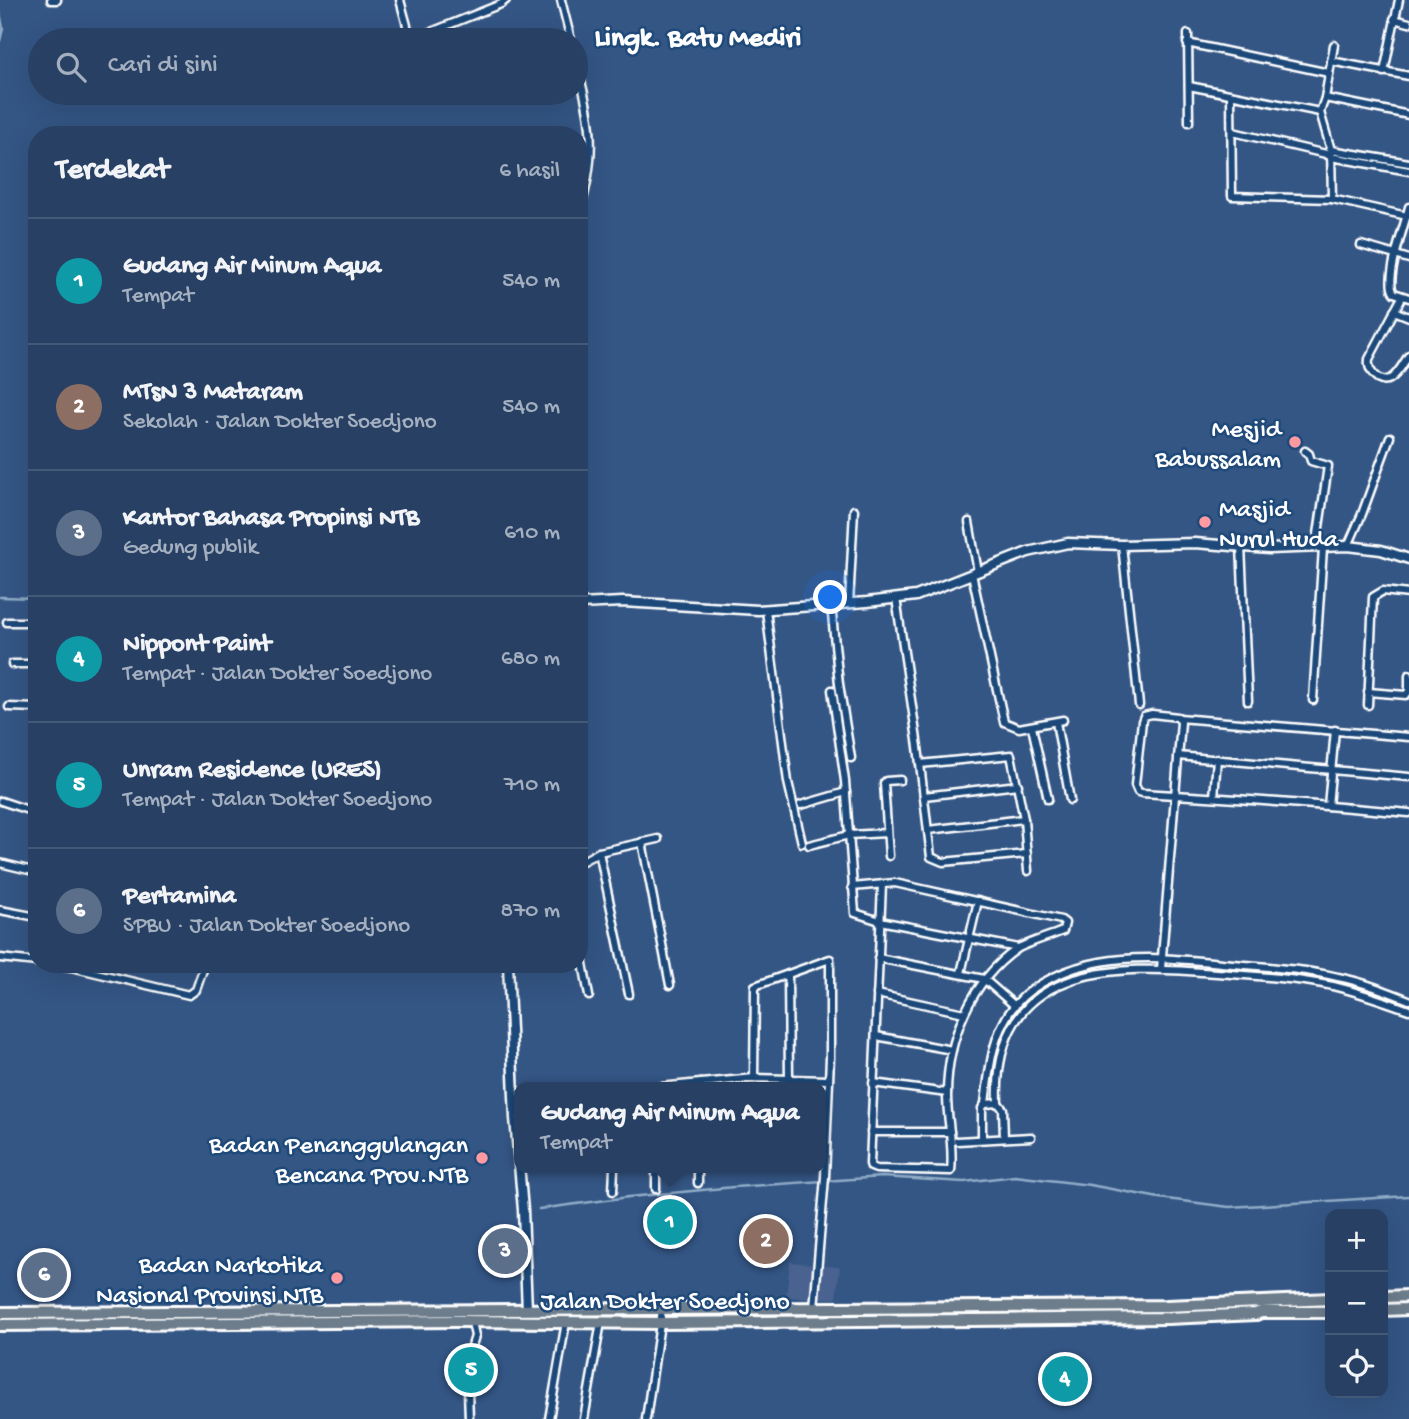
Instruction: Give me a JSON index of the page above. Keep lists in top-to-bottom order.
{
  "streets": {
    "highway": ["Jalan Dokter Soedjono"]
  },
  "districts": ["Lingk. Batu Mediri"],
  "places": [
    "Mesjid Babussalam",
    "Masjid Nurul Huda",
    "Badan Penanggulangan Bencana Prov.NTB",
    "Badan Narkotika Nasional Provinsi NTB"
  ],
  "page": {
    "search": "Cari di sini",
    "heading": ["Terdekat", "6 hasil"],
    "list": [
      {
        "mark": "1",
        "name": "Gudang Air Minum Aqua",
        "note": "Tempat",
        "value": "540 m"
      },
      {
        "mark": "2",
        "name": "MTsN 3 Mataram",
        "note": "Sekolah · Jalan Dokter Soedjono",
        "value": "540 m"
      },
      {
        "mark": "3",
        "name": "Kantor Bahasa Propinsi NTB",
        "note": "Gedung publik",
        "value": "610 m"
      },
      {
        "mark": "4",
        "name": "Nippont Paint",
        "note": "Tempat · Jalan Dokter Soedjono",
        "value": "680 m"
      },
      {
        "mark": "5",
        "name": "Unram Residence (URES)",
        "note": "Tempat · Jalan Dokter Soedjono",
        "value": "710 m"
      },
      {
        "mark": "6",
        "name": "Pertamina",
        "note": "SPBU · Jalan Dokter Soedjono",
        "value": "870 m"
      }
    ],
    "popup": ["Gudang Air Minum Aqua", "Tempat"],
    "pins": [
      "1",
      "2",
      "3",
      "6",
      "5",
      "4"
    ],
    "map_buttons": ["+", "−"]
  }
}
